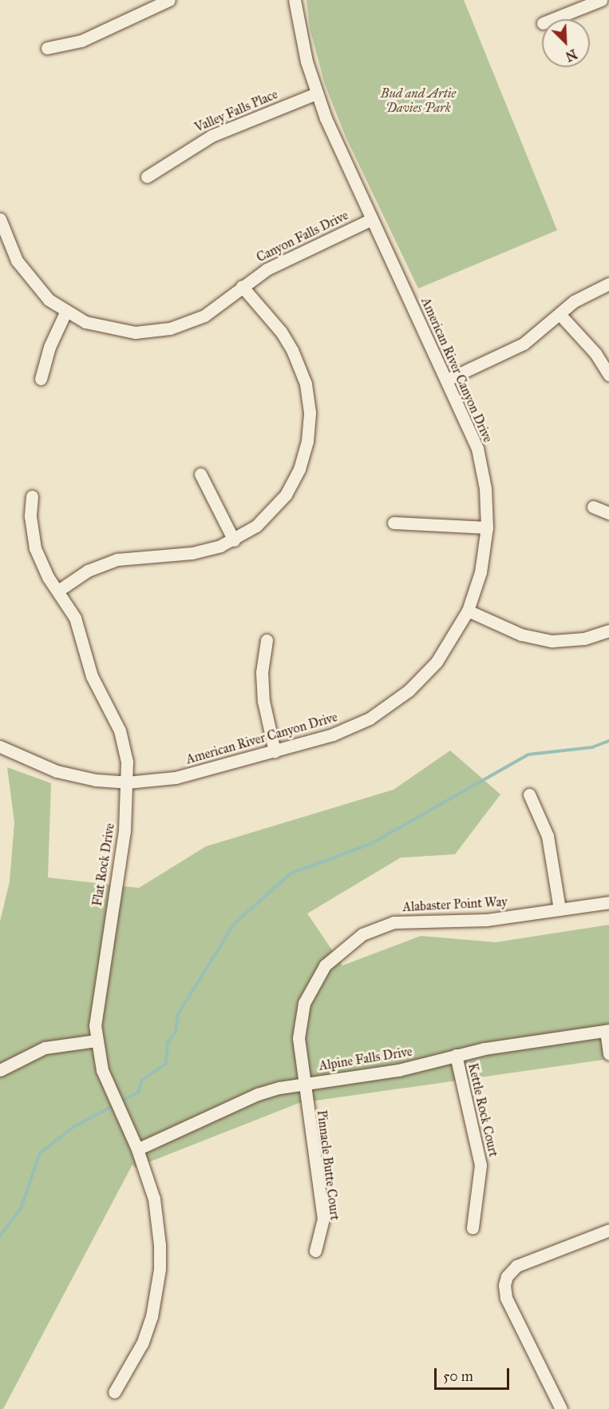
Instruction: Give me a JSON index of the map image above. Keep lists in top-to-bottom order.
{
  "streets": {
    "street": [
      "Valley Falls Place",
      "Canyon Falls Drive",
      "American River Canyon Drive",
      "Flat Rock Drive",
      "Alabaster Point Way",
      "Alpine Falls Drive",
      "Kettle Rock Court",
      "Pinnacle Butte Court"
    ]
  },
  "crossings": [
    ["Valley Falls Place", "American River Canyon Drive"],
    ["Canyon Falls Drive", "American River Canyon Drive"],
    ["American River Canyon Drive", "Flat Rock Drive"],
    ["Flat Rock Drive", "Alpine Falls Drive"],
    ["Alabaster Point Way", "Alpine Falls Drive"],
    ["Alabaster Point Way", "Pinnacle Butte Court"],
    ["Alpine Falls Drive", "Kettle Rock Court"],
    ["Alpine Falls Drive", "Pinnacle Butte Court"]
  ],
  "parks": ["Bud and Artie Davies Park"],
  "scale_bar": "50 m",
  "north": "bottom right"
}
